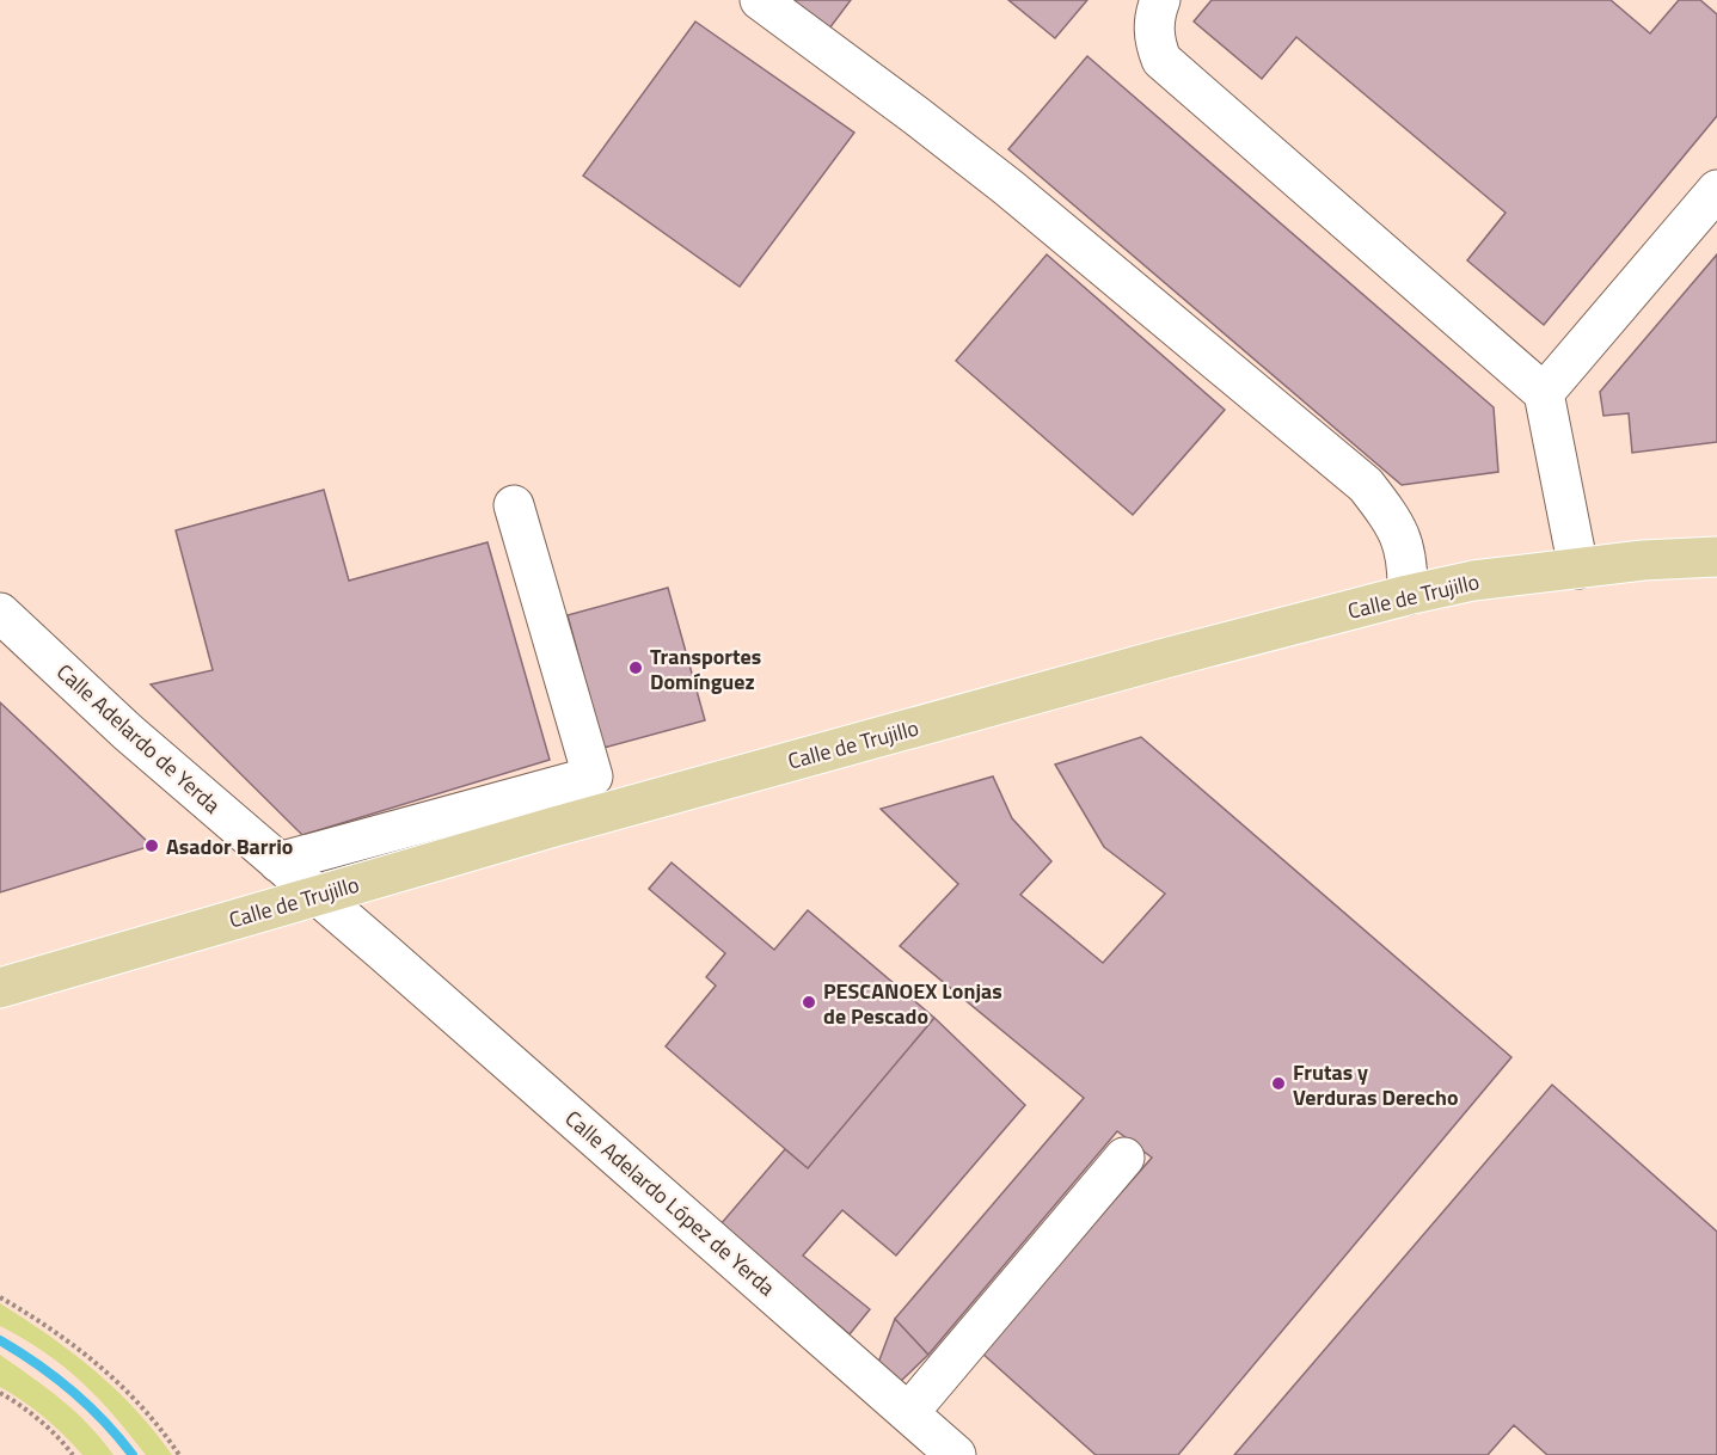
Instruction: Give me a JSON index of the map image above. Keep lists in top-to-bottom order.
{
  "streets": {
    "main road": ["Calle de Trujillo"],
    "street": ["Calle Adelardo de Yerda", "Calle Adelardo López de Yerda"]
  },
  "crossings": [
    ["Calle de Trujillo", "Calle Adelardo de Yerda"],
    ["Calle de Trujillo", "Calle Adelardo López de Yerda"],
    ["Calle Adelardo de Yerda", "Calle Adelardo López de Yerda"]
  ],
  "places": [
    "Transportes Domínguez",
    "Asador Barrio",
    "PESCANOEX Lonjas de Pescado",
    "Frutas y Verduras Derecho"
  ]
}
